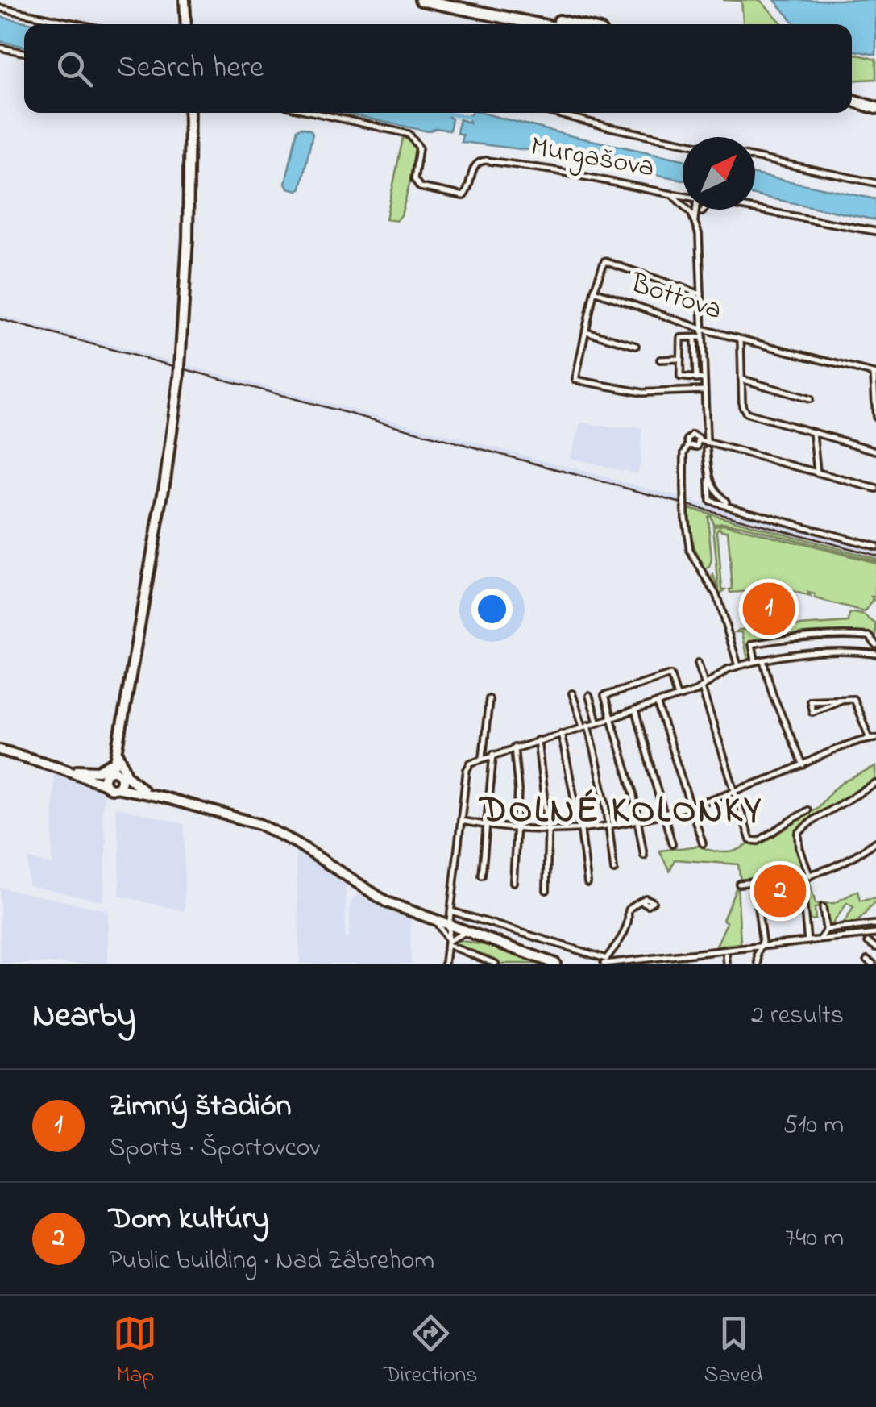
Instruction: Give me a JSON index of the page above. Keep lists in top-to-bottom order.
{
  "streets": {
    "street": ["Murgašova", "Bottova"]
  },
  "districts": ["DOLNÉ KOLONKY"],
  "north": "top right",
  "page": {
    "search": "Search here",
    "pins": ["1", "2"],
    "heading": ["Nearby", "2 results"],
    "list": [
      {
        "mark": "1",
        "name": "Zimný štadión",
        "note": "Sports · Športovcov",
        "value": "510 m"
      },
      {
        "mark": "2",
        "name": "Dom kultúry",
        "note": "Public building · Nad Zábrehom",
        "value": "740 m"
      }
    ],
    "nav": ["Map", "Directions", "Saved"]
  }
}
